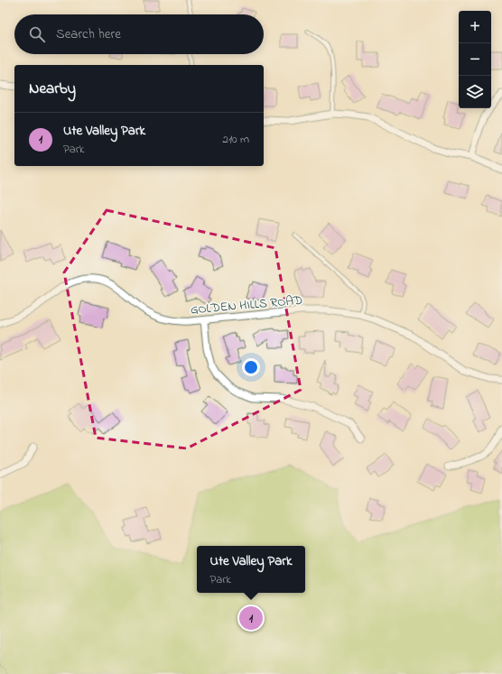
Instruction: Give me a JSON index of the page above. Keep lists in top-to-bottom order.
{
  "streets": {
    "street": ["GOLDEN HILLS ROAD"]
  },
  "page": {
    "map_buttons": ["+", "−"],
    "search": "Search here",
    "heading": "Nearby",
    "list": [
      {
        "mark": "1",
        "name": "Ute Valley Park",
        "note": "Park",
        "value": "210 m"
      }
    ],
    "popup": ["Ute Valley Park", "Park"],
    "pins": "1"
  }
}
